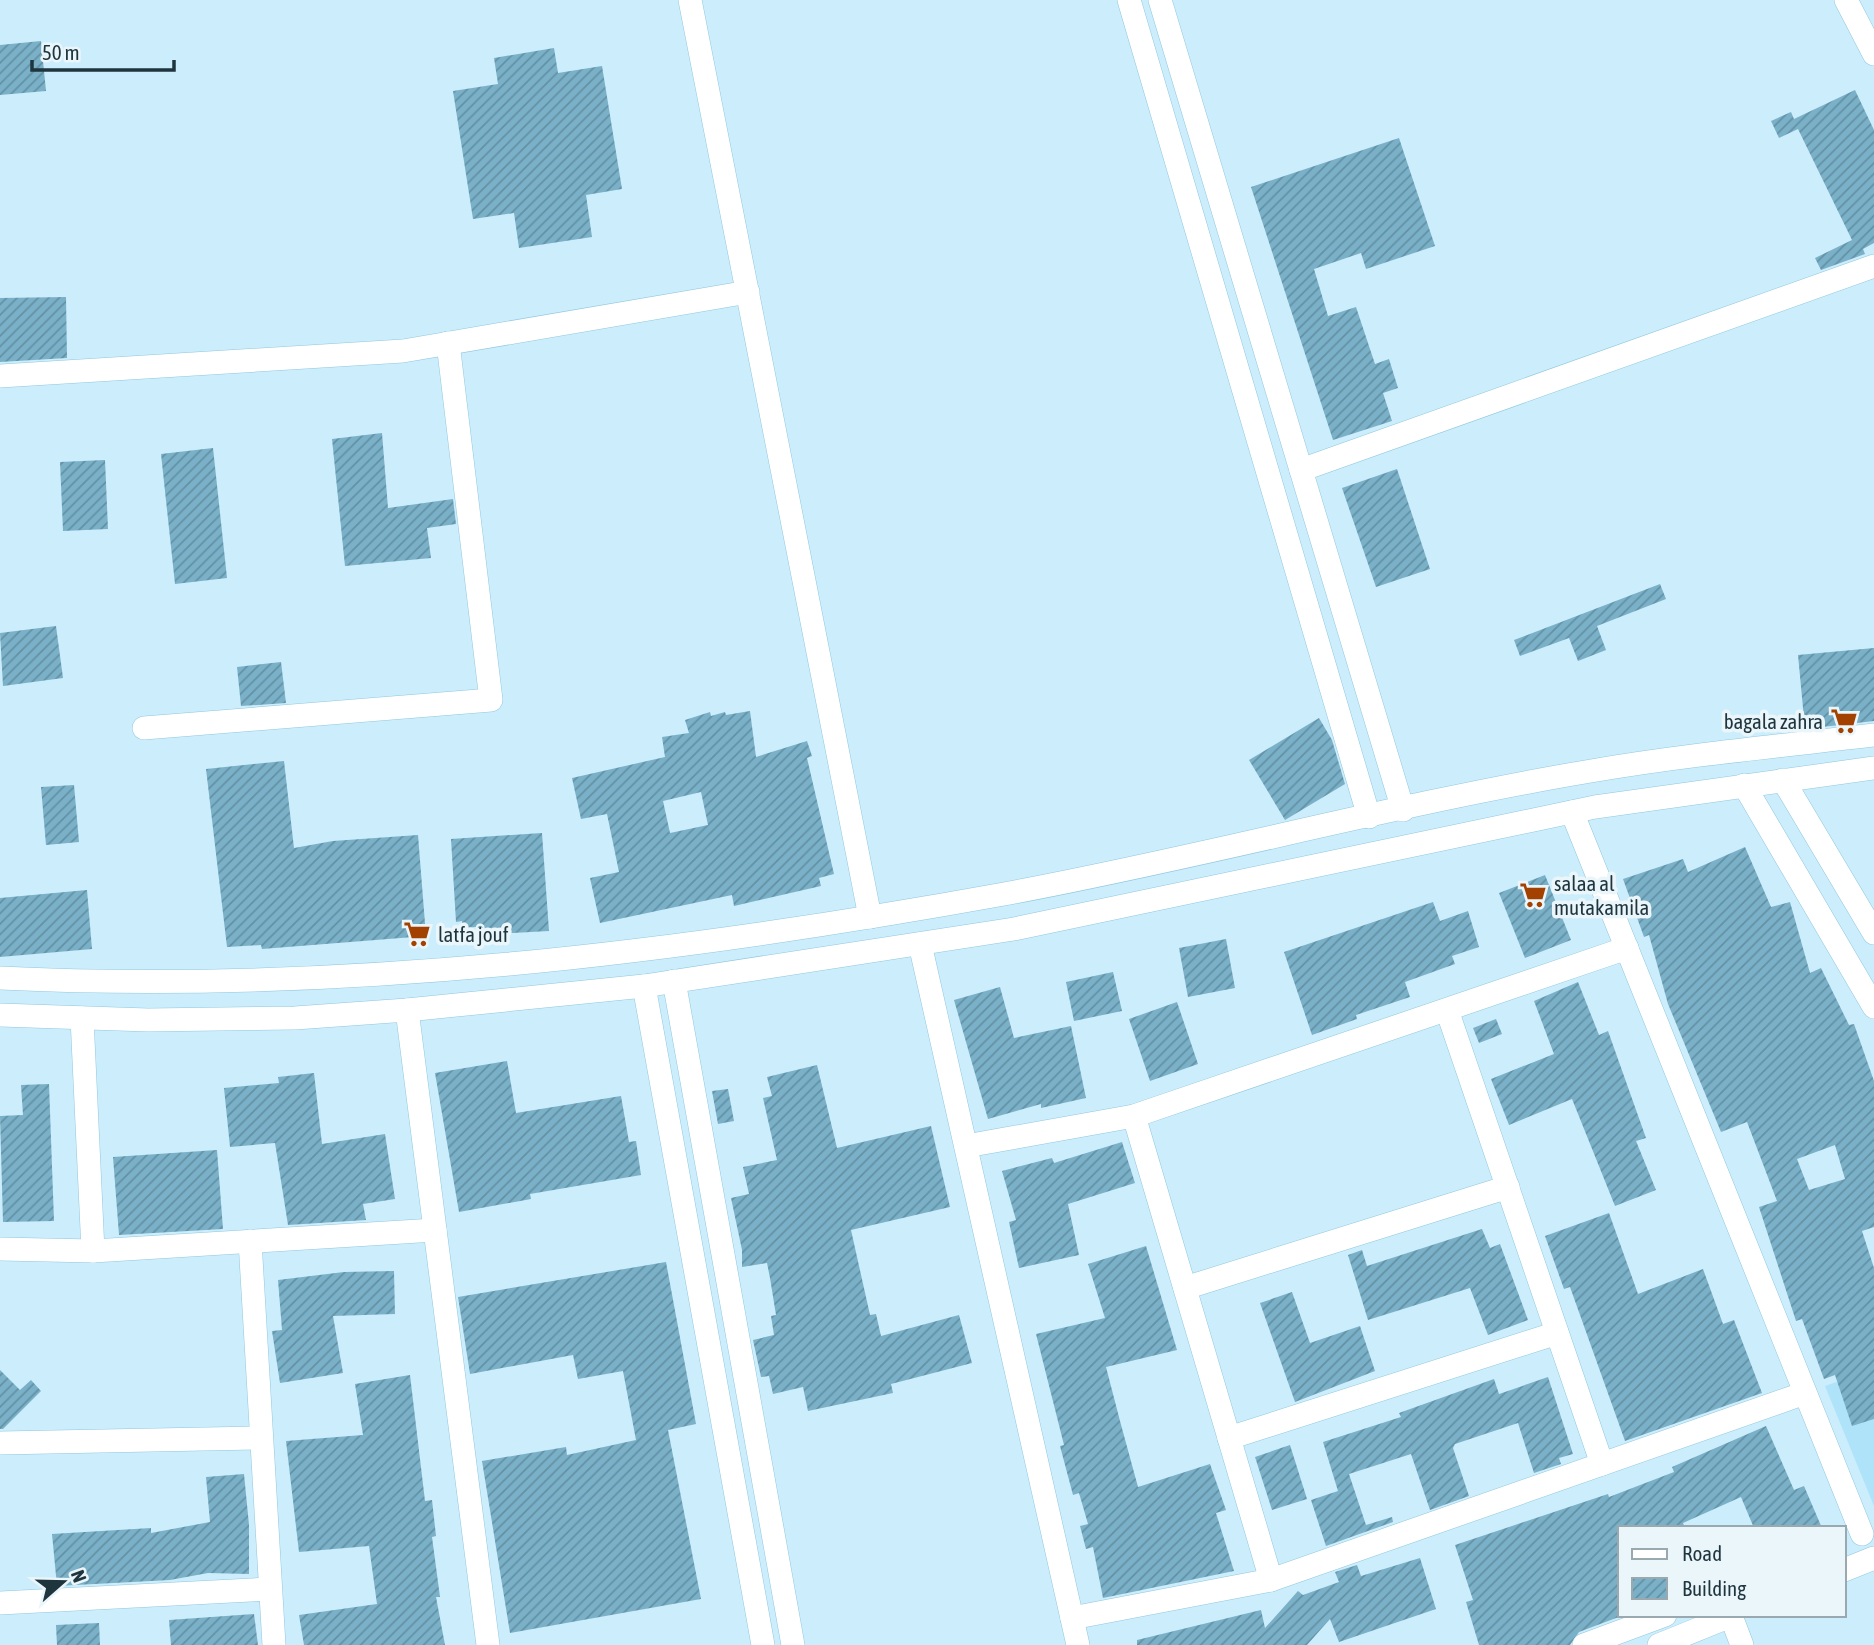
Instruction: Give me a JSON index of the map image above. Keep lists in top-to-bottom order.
{
  "places": {
    "supermarket": ["bagala zahra", "salaa al mutakamila", "latfa jouf"]
  },
  "legend": ["Road", "Building"],
  "scale_bar": "50 m",
  "north": "right"
}
